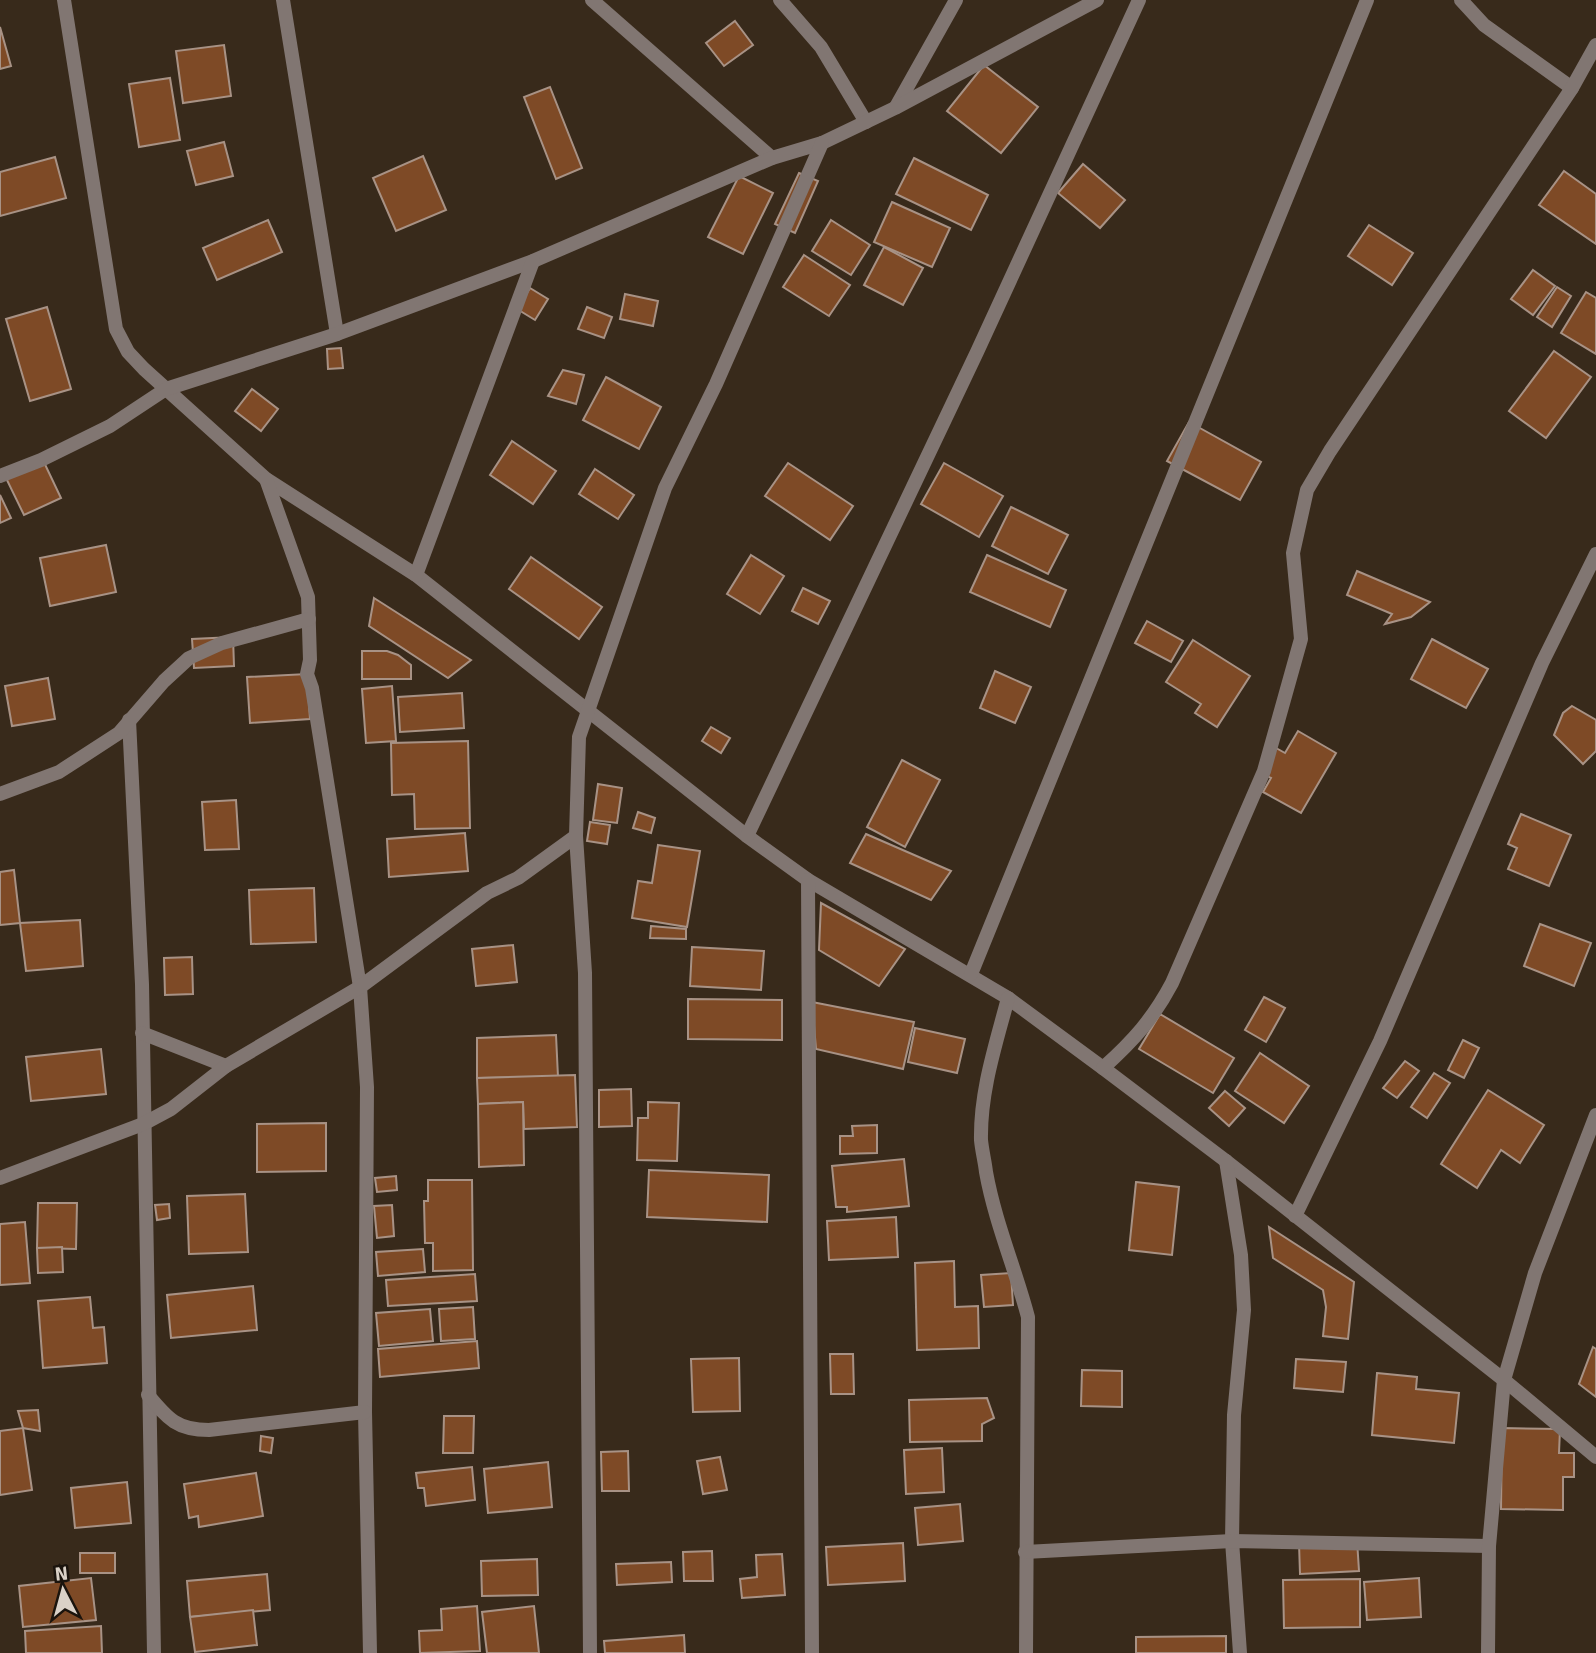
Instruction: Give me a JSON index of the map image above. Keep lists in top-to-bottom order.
{
  "north": "top"
}
